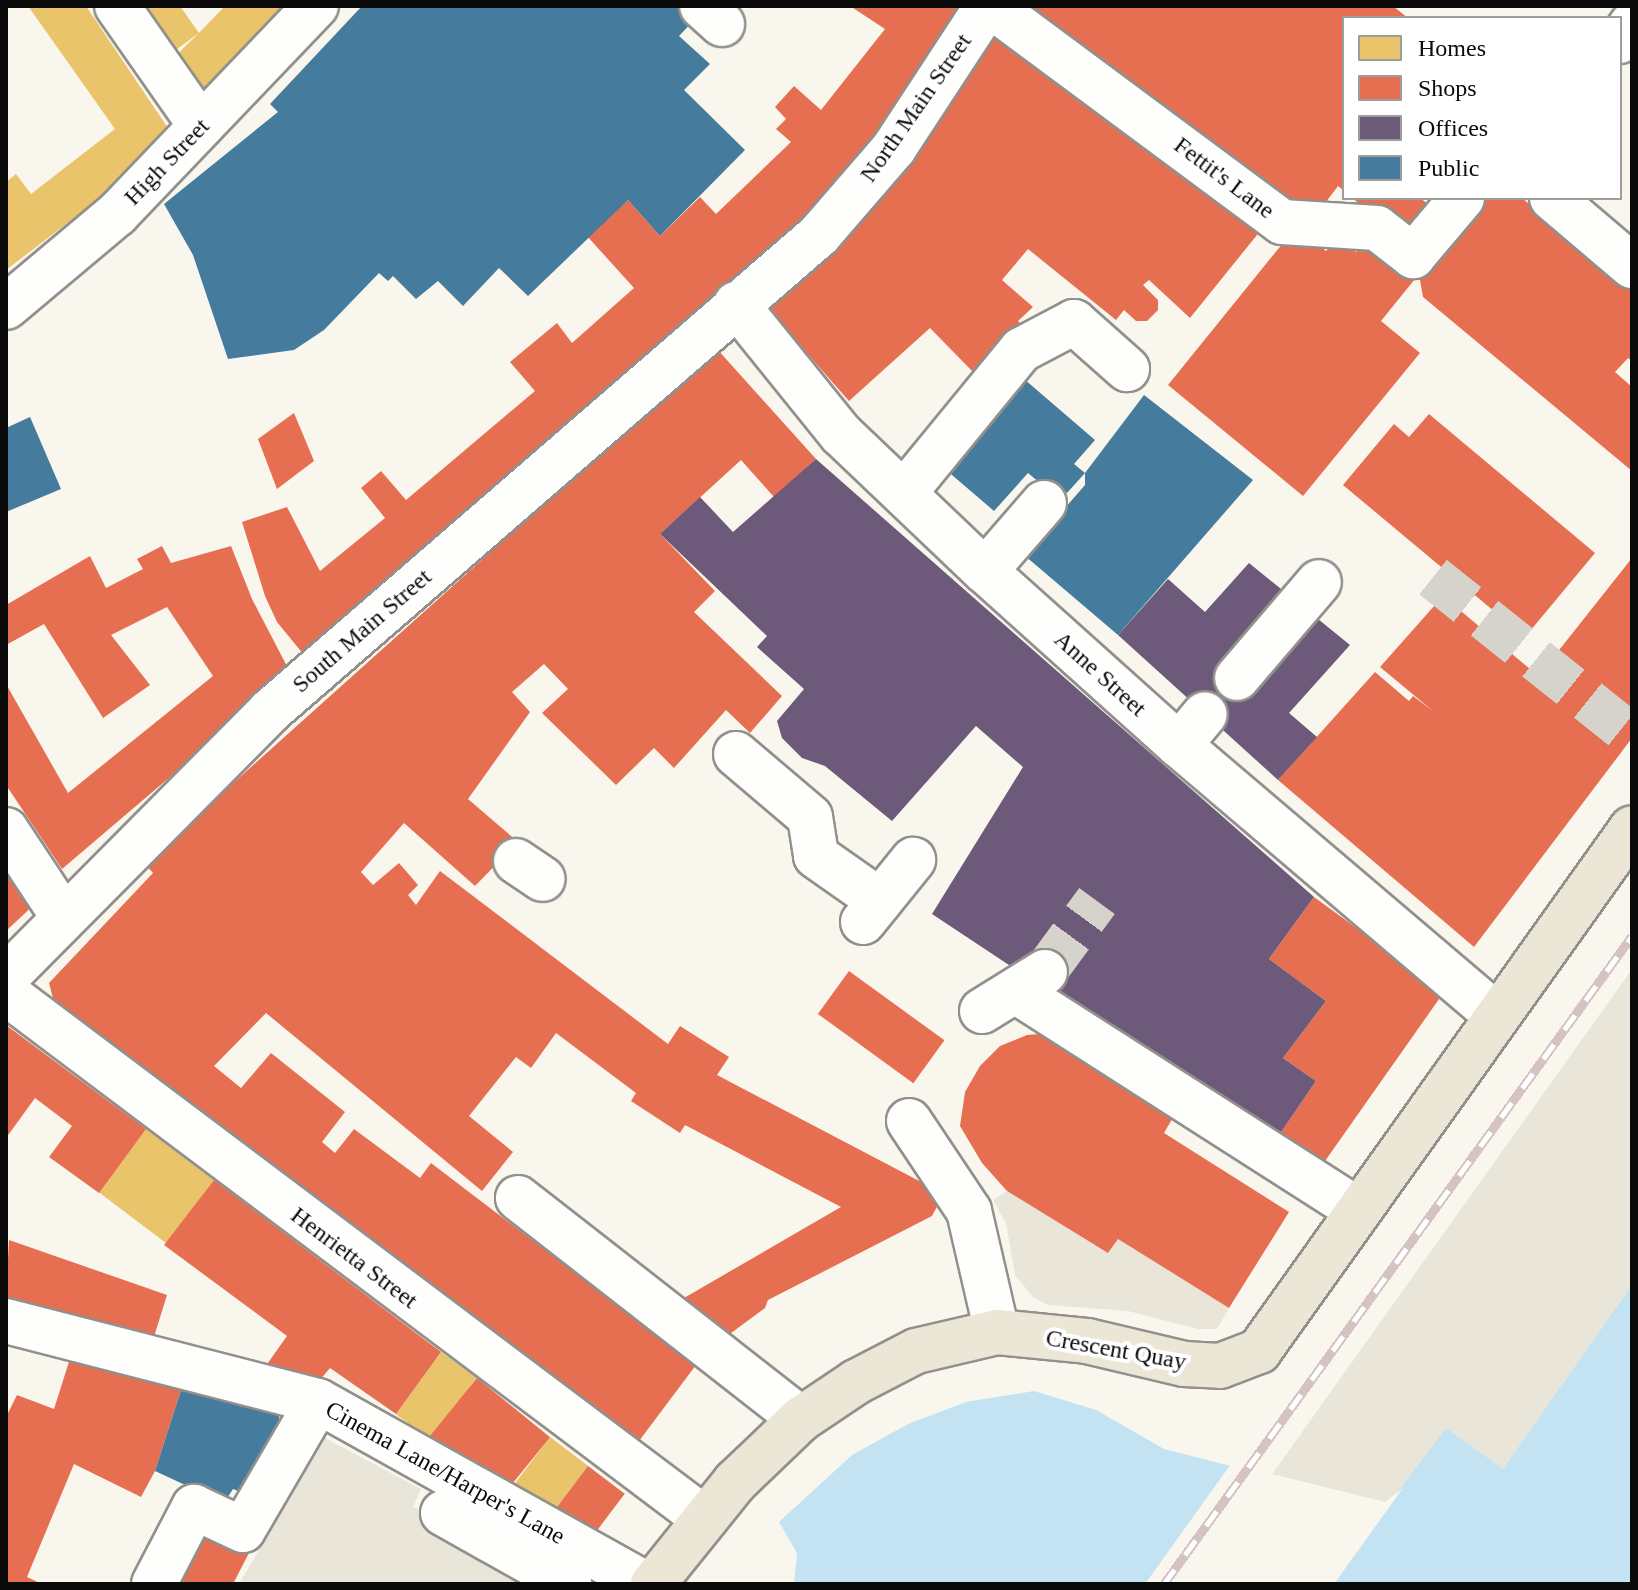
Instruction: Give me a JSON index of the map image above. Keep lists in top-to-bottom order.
{
  "streets": {
    "main road": ["Crescent Quay"],
    "street": [
      "North Main Street",
      "High Street",
      "Fettit's Lane",
      "South Main Street",
      "Anne Street",
      "Henrietta Street",
      "Cinema Lane/Harper's Lane"
    ]
  },
  "crossings": [
    ["North Main Street", "Fettit's Lane"],
    ["North Main Street", "South Main Street"],
    ["North Main Street", "Anne Street"],
    ["South Main Street", "Anne Street"],
    ["Anne Street", "Crescent Quay"],
    ["Henrietta Street", "Crescent Quay"]
  ],
  "legend": [
    "Homes",
    "Shops",
    "Offices",
    "Public"
  ]
}
